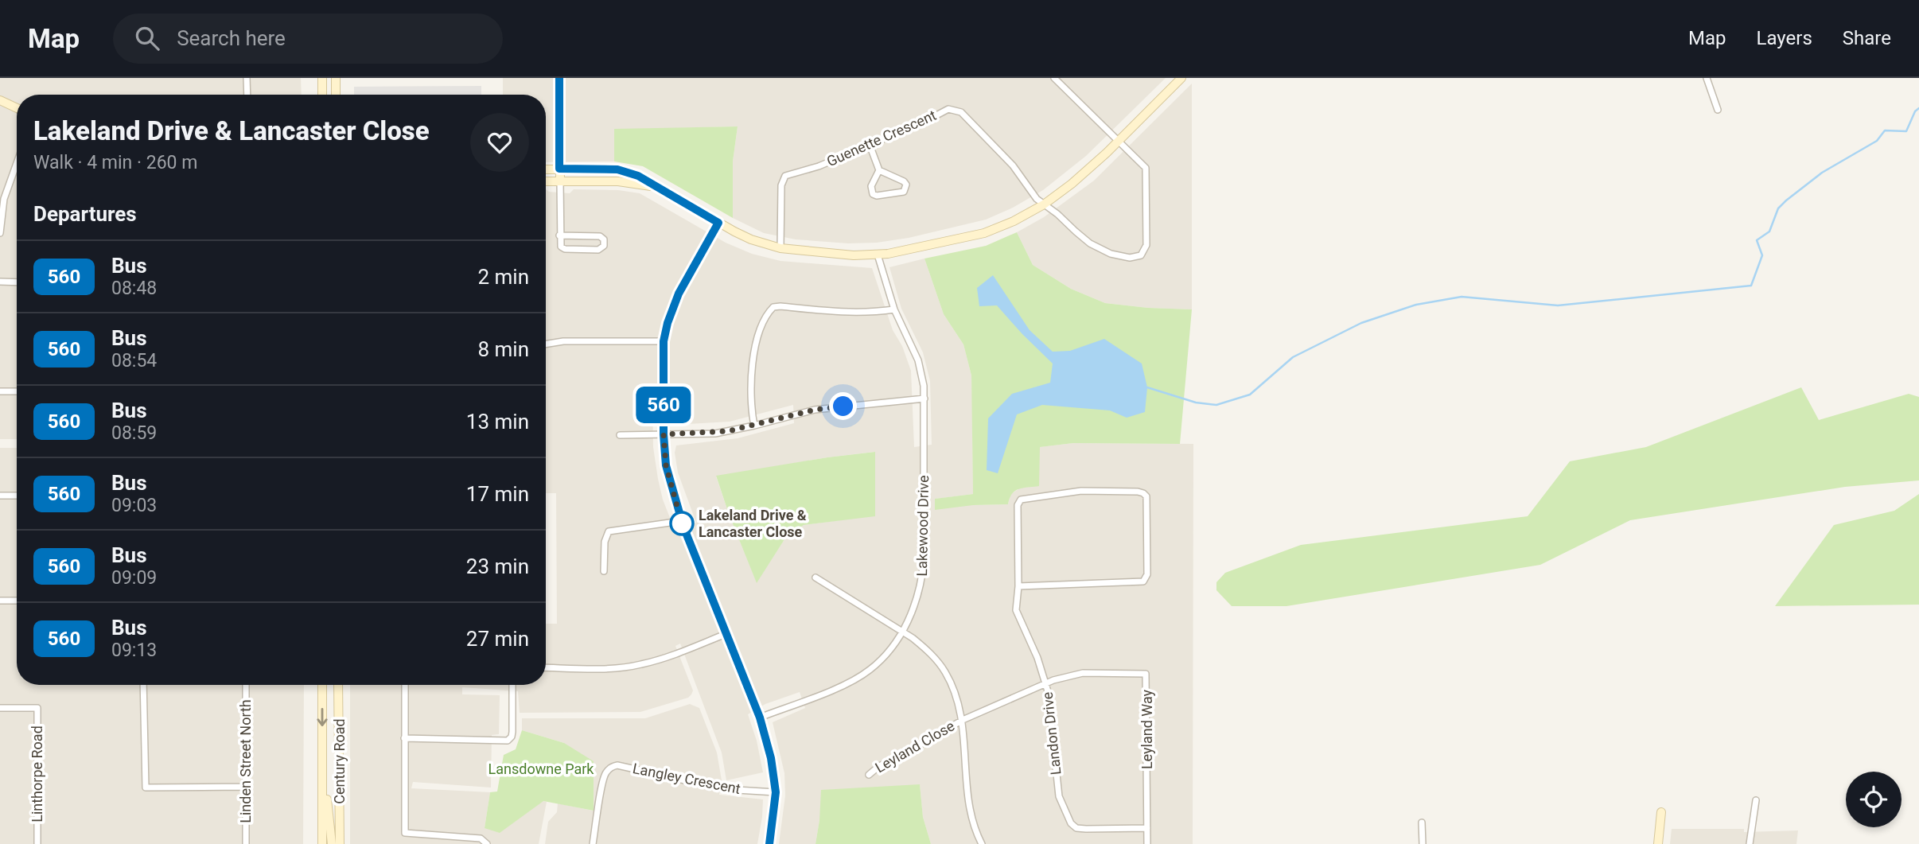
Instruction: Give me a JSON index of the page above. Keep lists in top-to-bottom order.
{
  "streets": {
    "street": [
      "Guenette Crescent",
      "Lakewood Drive",
      "Leyland Way",
      "Landon Drive",
      "Leyland Close",
      "Linden Street North",
      "Century Road",
      "Linthorpe Road",
      "Langley Crescent"
    ]
  },
  "crossings": [
    ["Leyland Way", "Landon Drive"],
    ["Leyland Way", "Leyland Close"]
  ],
  "parks": ["Lansdowne Park"],
  "places": ["Lakeland Drive & Lancaster Close"],
  "lines": ["bus line 560"],
  "page": {
    "header": "Map",
    "search": "Search here",
    "nav": ["Map", "Layers", "Share"],
    "on_map": "560",
    "heading": [
      ["Lakeland Drive & Lancaster Close", "Walk · 4 min · 260 m"],
      "Departures"
    ],
    "list": [
      {
        "mark": "560",
        "name": "Bus",
        "note": "08:48",
        "value": "2 min"
      },
      {
        "mark": "560",
        "name": "Bus",
        "note": "08:54",
        "value": "8 min"
      },
      {
        "mark": "560",
        "name": "Bus",
        "note": "08:59",
        "value": "13 min"
      },
      {
        "mark": "560",
        "name": "Bus",
        "note": "09:03",
        "value": "17 min"
      },
      {
        "mark": "560",
        "name": "Bus",
        "note": "09:09",
        "value": "23 min"
      },
      {
        "mark": "560",
        "name": "Bus",
        "note": "09:13",
        "value": "27 min"
      }
    ]
  }
}
